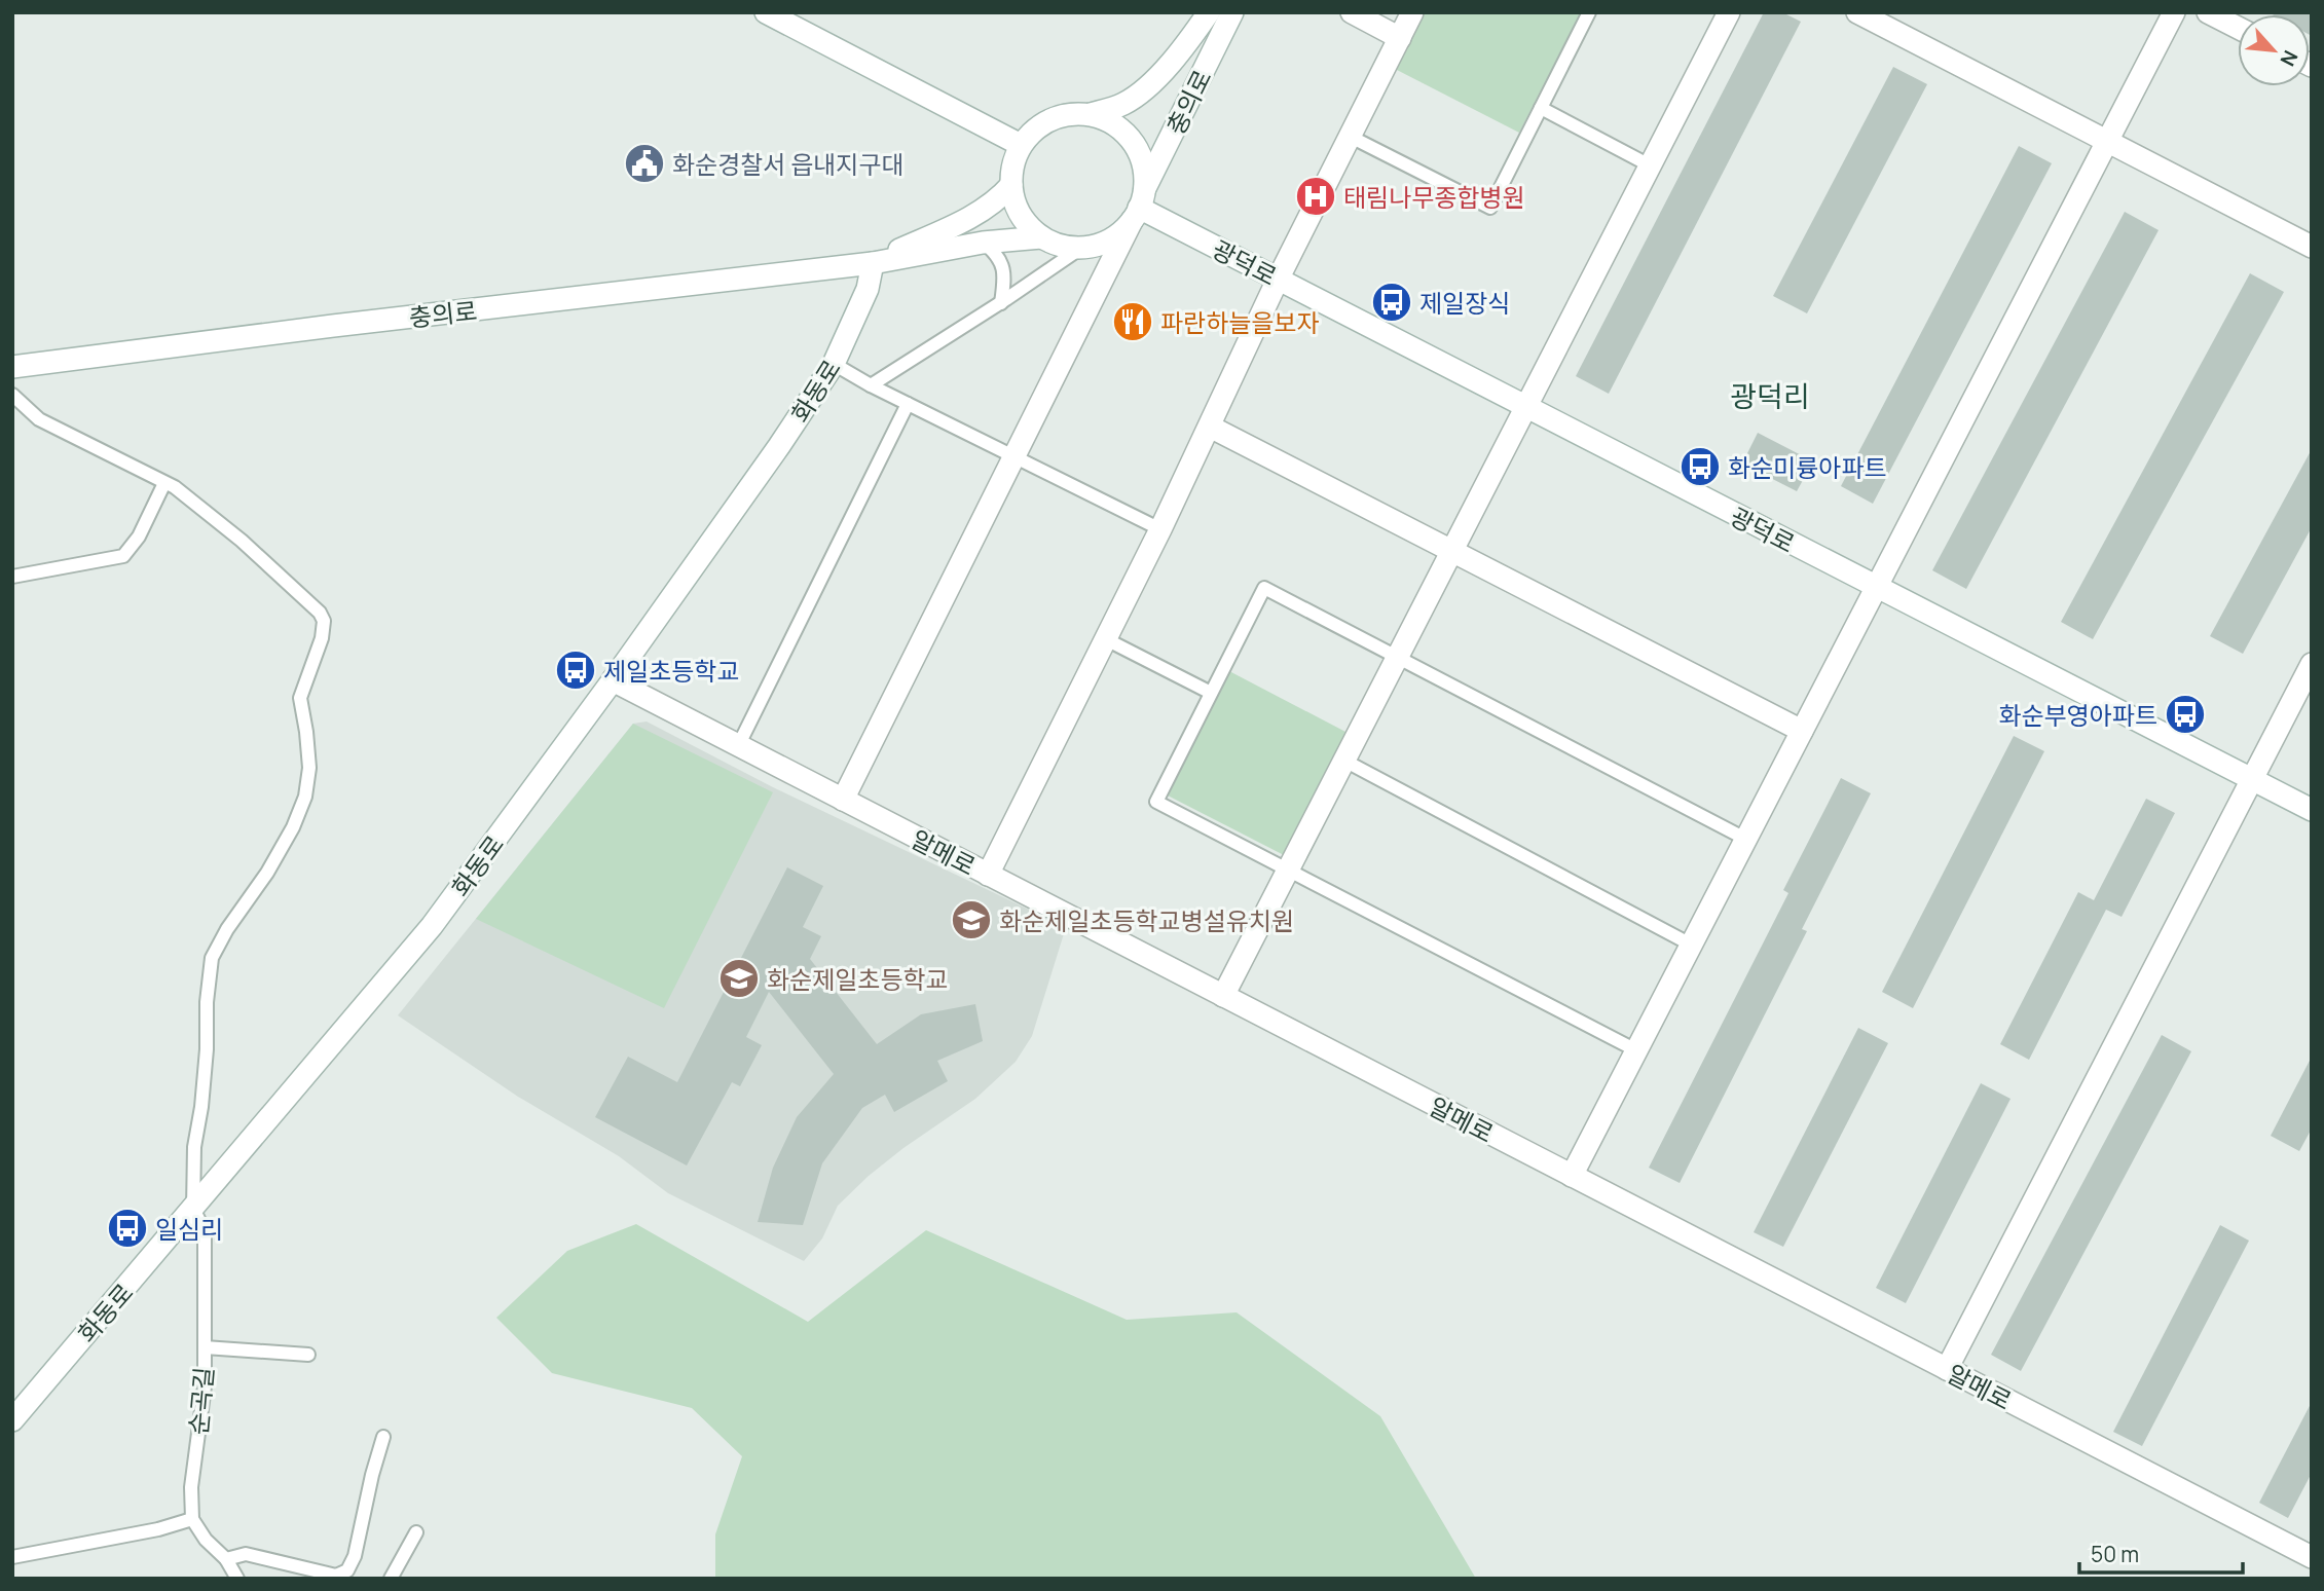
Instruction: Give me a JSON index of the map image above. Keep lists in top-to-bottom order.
{
  "streets": {
    "street": [
      "충의로",
      "광덕로",
      "화동로",
      "알메로"
    ],
    "lane": ["순곡길"]
  },
  "crossings": [
    ["충의로", "광덕로"],
    ["충의로", "화동로"],
    ["충의로", "알메로"],
    ["화동로", "알메로"],
    ["화동로", "순곡길"]
  ],
  "districts": ["광덕리"],
  "places": {
    "public building": ["화순경찰서 읍내지구대"],
    "hospital": ["태림나무종합병원"],
    "bus stop": [
      "제일장식",
      "화순미륭아파트",
      "제일초등학교",
      "화순부영아파트",
      "일심리"
    ],
    "restaurant": ["파란하늘을보자"],
    "school or university": ["화순제일초등학교병설유치원", "화순제일초등학교"]
  },
  "scale_bar": "50 m",
  "north": "bottom right"
}
